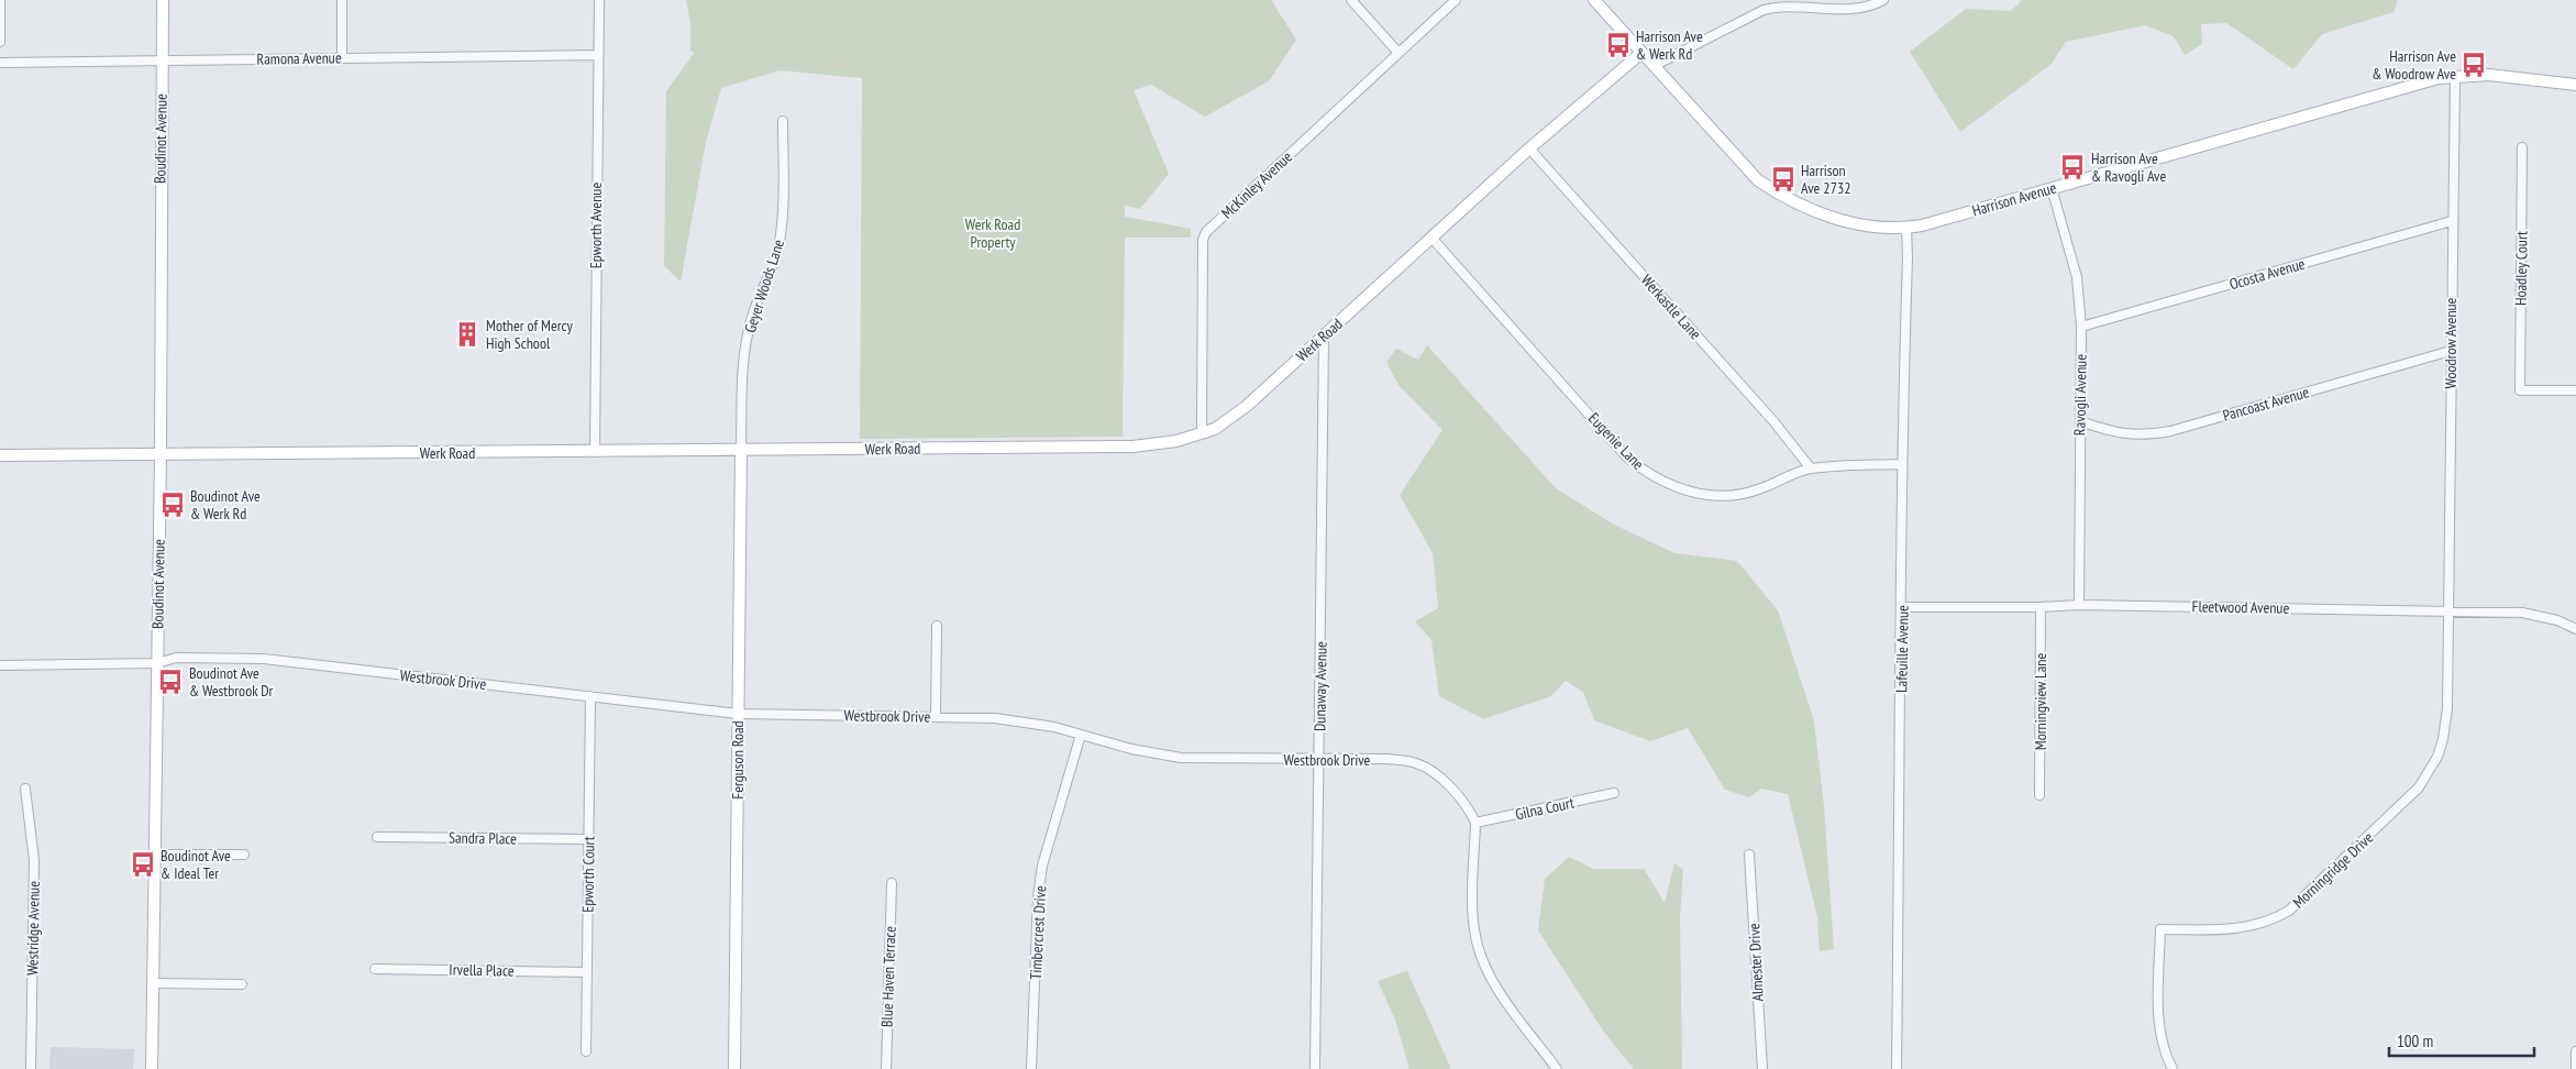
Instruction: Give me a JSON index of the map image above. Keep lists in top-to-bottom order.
{
  "streets": {
    "street": [
      "Ramona Avenue",
      "Boudinot Avenue",
      "McKinley Avenue",
      "Harrison Avenue",
      "Epworth Avenue",
      "Hoadley Court",
      "Ocosta Avenue",
      "Geyer Woods Lane",
      "Werkastle Lane",
      "Werk Road",
      "Woodrow Avenue",
      "Ravogli Avenue",
      "Pancoast Avenue",
      "Eugenie Lane",
      "Fleetwood Avenue",
      "Lafeuille Avenue",
      "Westbrook Drive",
      "Dunaway Avenue",
      "Morningview Lane",
      "Ferguson Road",
      "Gilna Court",
      "Sandra Place",
      "Morningridge Drive",
      "Epworth Court",
      "Westridge Avenue",
      "Timbercrest Drive",
      "Almester Drive",
      "Irvella Place",
      "Blue Haven Terrace"
    ]
  },
  "crossings": [
    ["Ramona Avenue", "Boudinot Avenue"],
    ["Ramona Avenue", "Epworth Avenue"],
    ["Boudinot Avenue", "Werk Road"],
    ["Boudinot Avenue", "Westbrook Drive"],
    ["McKinley Avenue", "Werk Road"],
    ["Harrison Avenue", "Werk Road"],
    ["Harrison Avenue", "Woodrow Avenue"],
    ["Harrison Avenue", "Ravogli Avenue"],
    ["Harrison Avenue", "Lafeuille Avenue"],
    ["Epworth Avenue", "Werk Road"],
    ["Ocosta Avenue", "Woodrow Avenue"],
    ["Ocosta Avenue", "Ravogli Avenue"],
    ["Geyer Woods Lane", "Werk Road"],
    ["Geyer Woods Lane", "Ferguson Road"],
    ["Werkastle Lane", "Werk Road"],
    ["Werkastle Lane", "Eugenie Lane"],
    ["Werk Road", "Eugenie Lane"],
    ["Werk Road", "Dunaway Avenue"],
    ["Werk Road", "Ferguson Road"],
    ["Woodrow Avenue", "Pancoast Avenue"],
    ["Woodrow Avenue", "Fleetwood Avenue"],
    ["Woodrow Avenue", "Morningridge Drive"],
    ["Ravogli Avenue", "Pancoast Avenue"],
    ["Ravogli Avenue", "Fleetwood Avenue"],
    ["Eugenie Lane", "Lafeuille Avenue"],
    ["Fleetwood Avenue", "Lafeuille Avenue"],
    ["Fleetwood Avenue", "Morningview Lane"],
    ["Fleetwood Avenue", "Morningridge Drive"],
    ["Westbrook Drive", "Dunaway Avenue"],
    ["Westbrook Drive", "Ferguson Road"],
    ["Westbrook Drive", "Gilna Court"],
    ["Westbrook Drive", "Epworth Court"],
    ["Westbrook Drive", "Timbercrest Drive"],
    ["Sandra Place", "Epworth Court"],
    ["Epworth Court", "Irvella Place"]
  ],
  "parks": ["Werk Road Property"],
  "places": {
    "bus stop": [
      "Harrison Ave & Werk Rd",
      "Harrison Ave & Woodrow Ave",
      "Harrison Ave & Ravogli Ave",
      "Harrison Ave 2732",
      "Boudinot Ave & Werk Rd",
      "Boudinot Ave & Westbrook Dr",
      "Boudinot Ave & Ideal Ter"
    ],
    "building": ["Mother of Mercy High School"]
  },
  "scale_bar": "100 m"
}
